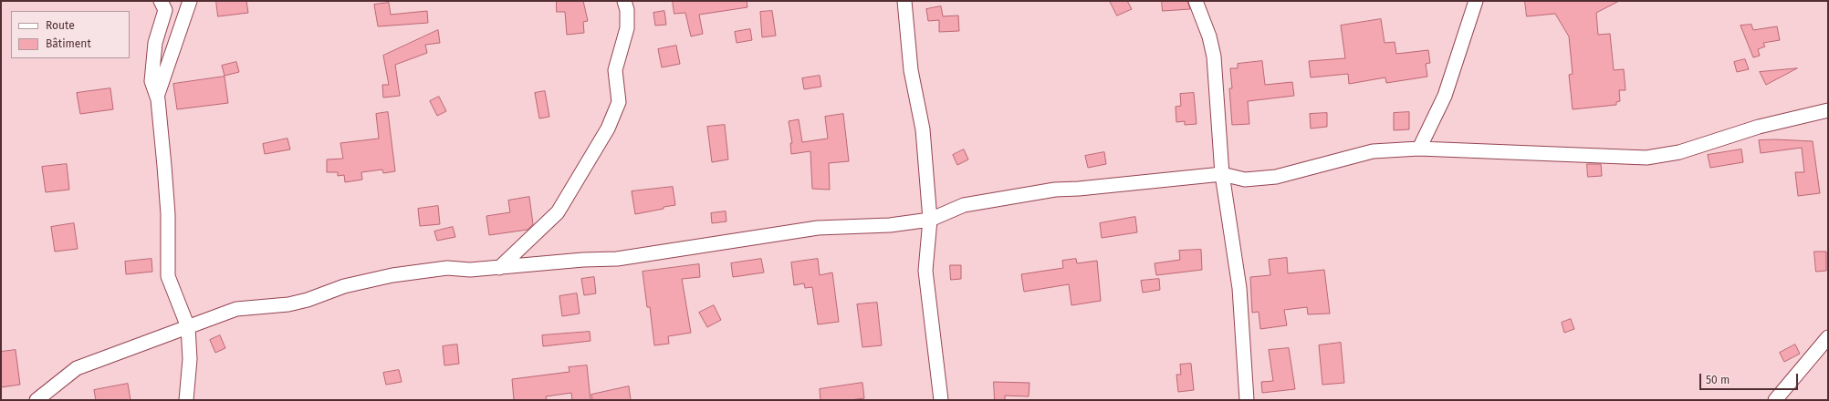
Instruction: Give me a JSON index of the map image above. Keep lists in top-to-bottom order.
{
  "legend": ["Route", "Bâtiment"],
  "scale_bar": "50 m"
}
